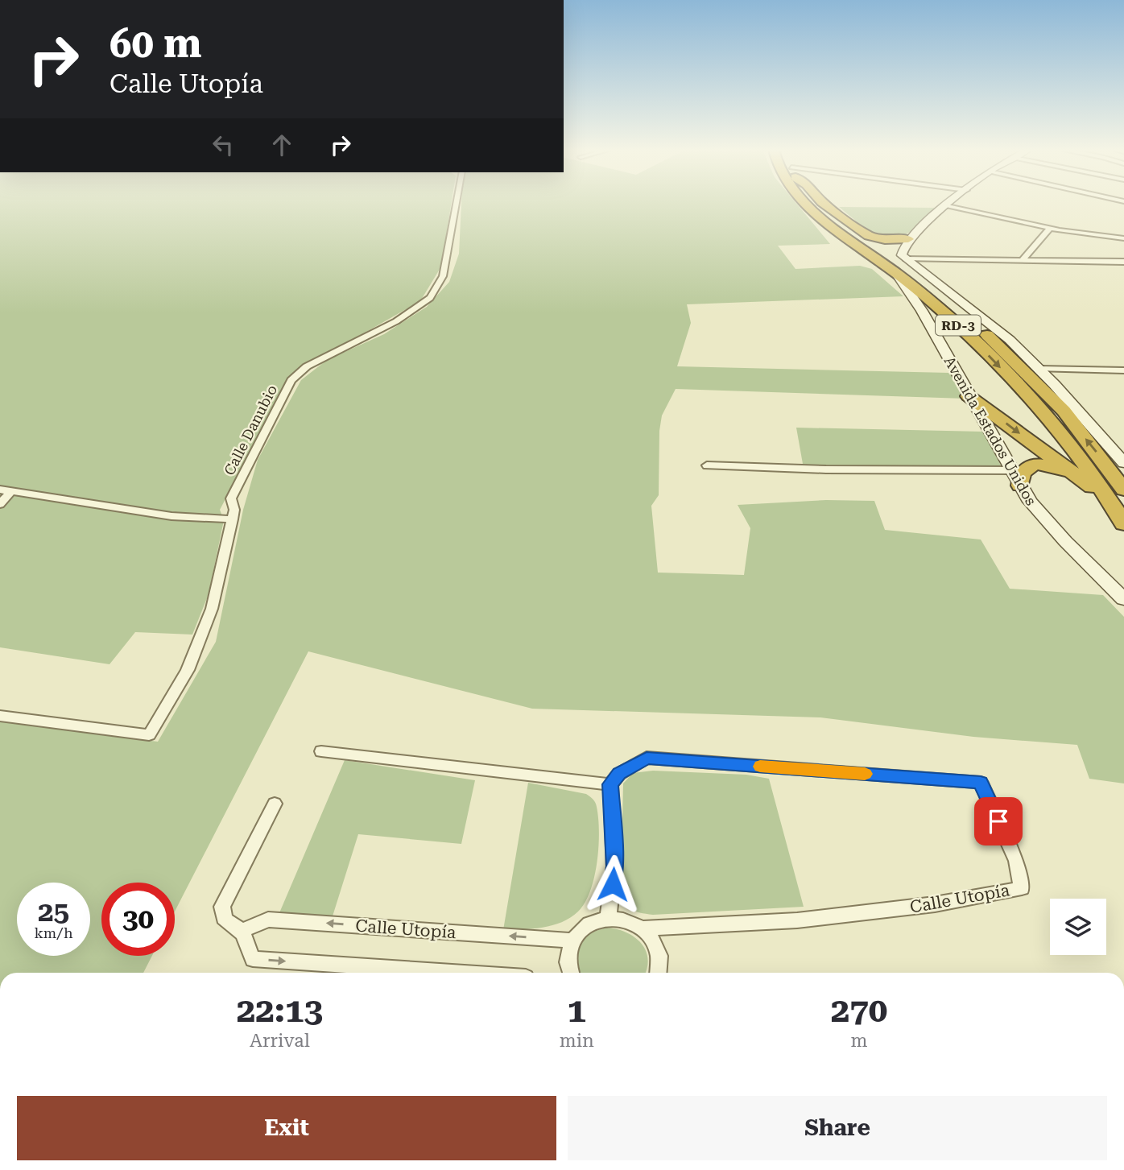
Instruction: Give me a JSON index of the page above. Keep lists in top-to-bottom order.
{
  "streets": {
    "highway": ["RD-3"],
    "street": ["Calle Danubio", "Avenida Estados Unidos", "Calle Utopía"]
  },
  "crossings": [
    ["RD-3", "Avenida Estados Unidos"]
  ],
  "page": {
    "turn": ["60 m", "Calle Utopía"],
    "speed": "25 km/h",
    "limit": "30",
    "eta": [
      "22:13",
      "Arrival",
      "1",
      "min",
      "270",
      "m"
    ],
    "buttons": ["Exit", "Share"]
  }
}
